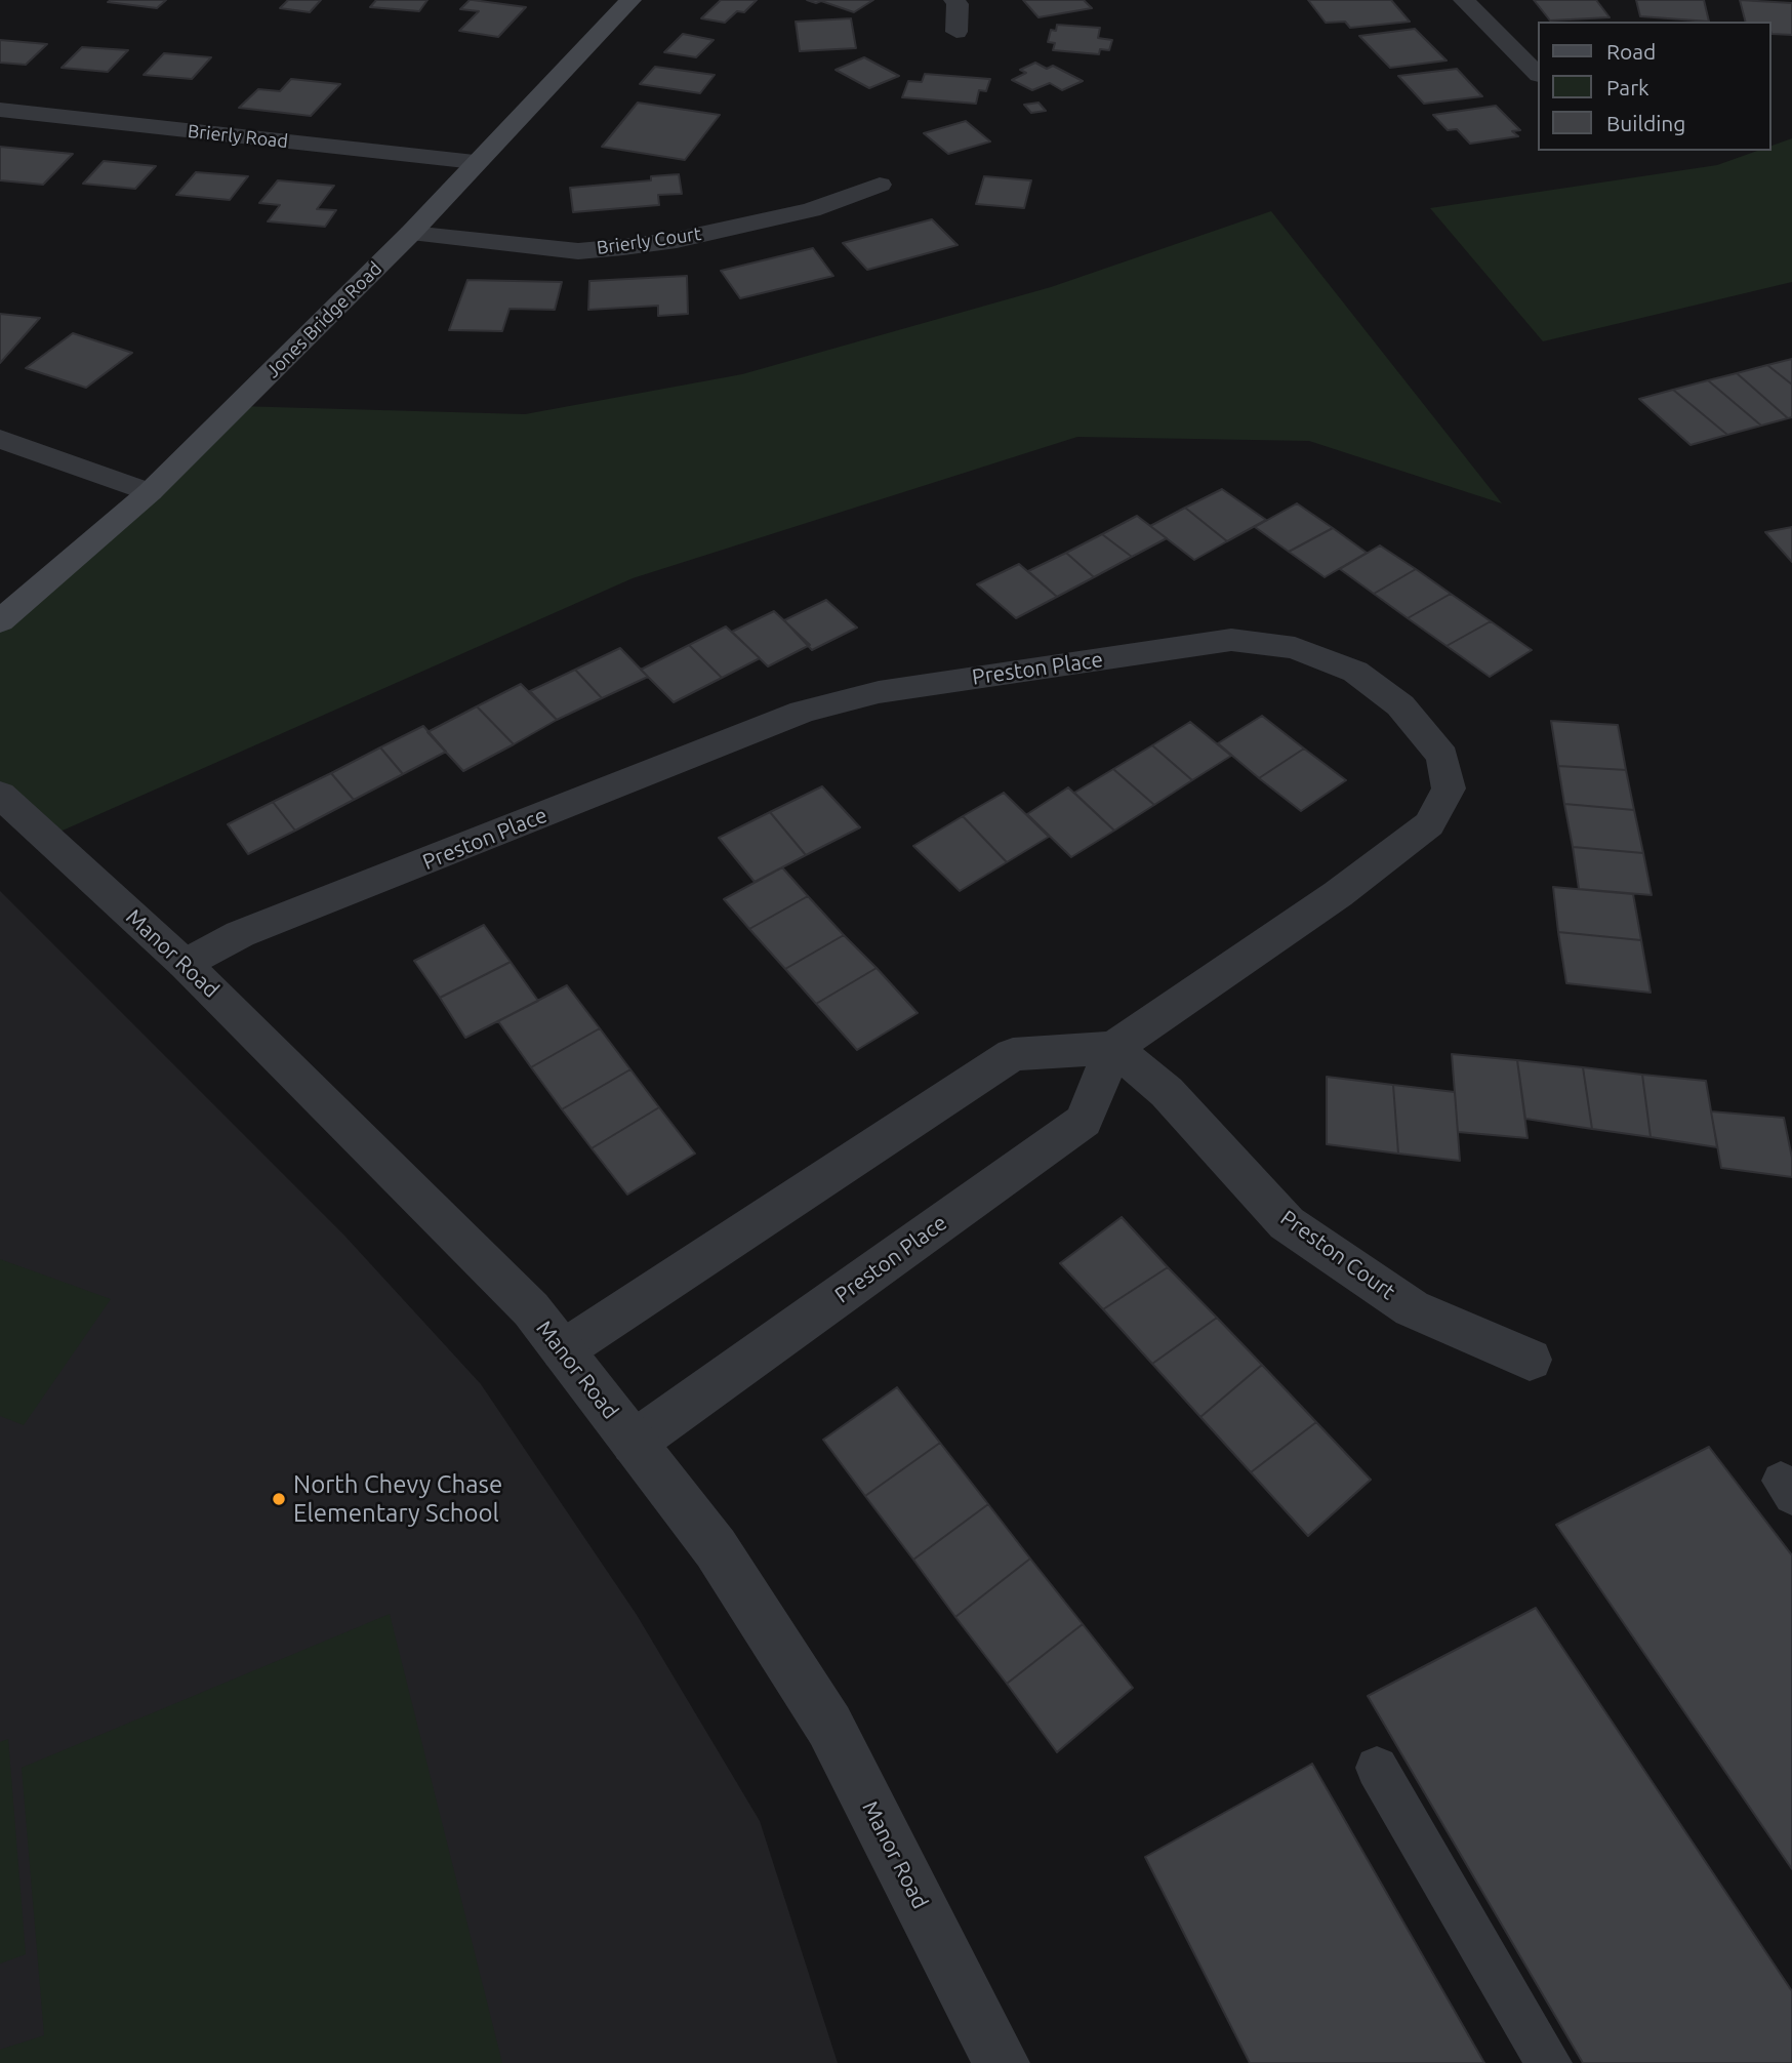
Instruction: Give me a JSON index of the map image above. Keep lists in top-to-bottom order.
{
  "streets": {
    "main road": ["Jones Bridge Road"],
    "street": [
      "Brierly Road",
      "Brierly Court",
      "Preston Place",
      "Manor Road",
      "Preston Court"
    ]
  },
  "crossings": [
    ["Brierly Road", "Jones Bridge Road"],
    ["Brierly Court", "Jones Bridge Road"],
    ["Preston Place", "Manor Road"],
    ["Preston Place", "Preston Court"]
  ],
  "places": ["North Chevy Chase Elementary School"],
  "legend": ["Road", "Park", "Building"]
}
